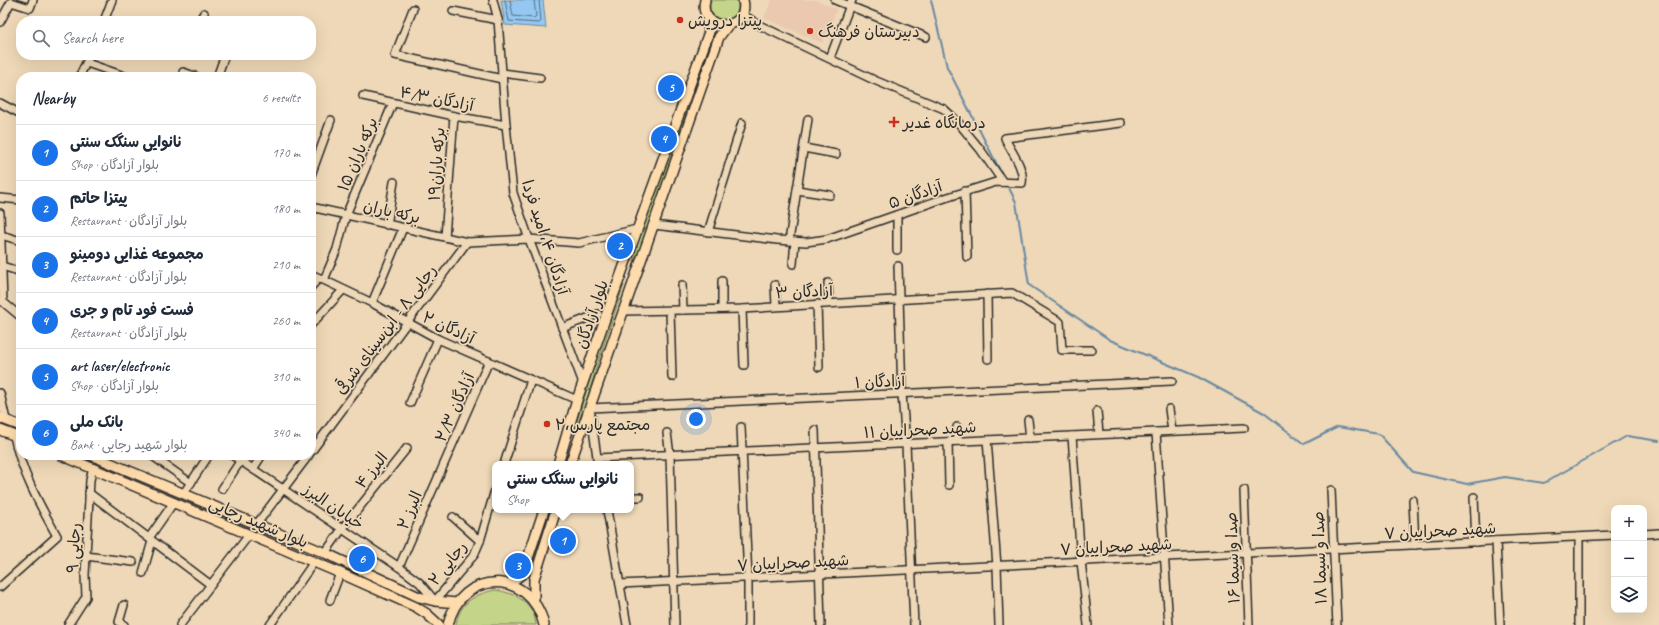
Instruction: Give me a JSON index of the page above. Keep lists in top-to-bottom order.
{
  "streets": {
    "main road": ["بلوار آزادگان", "بلوار شهید رجایی"],
    "street": [
      "آزادگان ۴/۳",
      "برکه باران ۱۵",
      "برکه باران۱۹",
      "آزادگان ۵",
      "برکه باران",
      "آزادگان ۴، امید فردا",
      "آزادگان ۳",
      "آزادگان ۲",
      "رجایی ۸ - ابن‌سینای شرقی",
      "آزادگان ۱",
      "آزادگان ۲/۳",
      "شهید صحراییان ۱۱",
      "البرز ۴",
      "خیابان البرز",
      "البرز ۲",
      "شهید صحراییان ۷",
      "رجایی ۹",
      "صدا و سیما ۱۶",
      "صدا و سیما ۱۸",
      "رجایی ۲"
    ]
  },
  "crossings": [
    ["آزادگان ۴/۳", "برکه باران ۱۵"],
    ["آزادگان ۴/۳", "برکه باران۱۹"],
    ["آزادگان ۴/۳", "آزادگان ۴، امید فردا"],
    ["برکه باران ۱۵", "برکه باران"],
    ["برکه باران ۱۵", "آزادگان ۲"],
    ["برکه باران۱۹", "برکه باران"],
    ["آزادگان ۵", "بلوار آزادگان"],
    ["برکه باران", "آزادگان ۴، امید فردا"],
    ["برکه باران", "بلوار آزادگان"],
    ["برکه باران", "رجایی ۸ - ابن‌سینای شرقی"],
    ["آزادگان ۴، امید فردا", "بلوار آزادگان"],
    ["آزادگان ۳", "بلوار آزادگان"],
    ["بلوار آزادگان", "آزادگان ۲"],
    ["بلوار آزادگان", "آزادگان ۱"],
    ["آزادگان ۲", "رجایی ۸ - ابن‌سینای شرقی"],
    ["آزادگان ۲", "آزادگان ۲/۳"],
    ["آزادگان ۲/۳", "البرز ۲"],
    ["البرز ۴", "خیابان البرز"],
    ["البرز ۴", "بلوار شهید رجایی"],
    ["خیابان البرز", "البرز ۲"],
    ["خیابان البرز", "بلوار شهید رجایی"],
    ["خیابان البرز", "رجایی ۲"],
    ["بلوار شهید رجایی", "رجایی ۹"],
    ["بلوار شهید رجایی", "رجایی ۲"],
    ["شهید صحراییان ۷", "صدا و سیما ۱۶"],
    ["شهید صحراییان ۷", "صدا و سیما ۱۸"]
  ],
  "places": {
    "other": ["پیتزا درویش", "دبیرستان فرهنگ", "۲،مجتمع پارس"],
    "health": ["درمانگاه غدیر"]
  },
  "page": {
    "search": "Search here",
    "heading": ["Nearby", "6 results"],
    "pins": [
      "5",
      "4",
      "2",
      "1",
      "6",
      "3"
    ],
    "list": [
      {
        "mark": "1",
        "name": "نانوایی سنگک سنتی",
        "note": "Shop · بلوار آزادگان",
        "value": "170 m"
      },
      {
        "mark": "2",
        "name": "پیتزا حاتم",
        "note": "Restaurant · بلوار آزادگان",
        "value": "180 m"
      },
      {
        "mark": "3",
        "name": "مجموعه غذایى دومینو",
        "note": "Restaurant · بلوار آزادگان",
        "value": "210 m"
      },
      {
        "mark": "4",
        "name": "فست فود تام و جرى",
        "note": "Restaurant · بلوار آزادگان",
        "value": "260 m"
      },
      {
        "mark": "5",
        "name": "art laser/electronic",
        "note": "Shop · بلوار آزادگان",
        "value": "310 m"
      },
      {
        "mark": "6",
        "name": "بانک ملی",
        "note": "Bank · بلوار شهید رجایی",
        "value": "340 m"
      }
    ],
    "popup": ["نانوایی سنگک سنتی", "Shop"],
    "map_buttons": ["+", "−"]
  }
}
